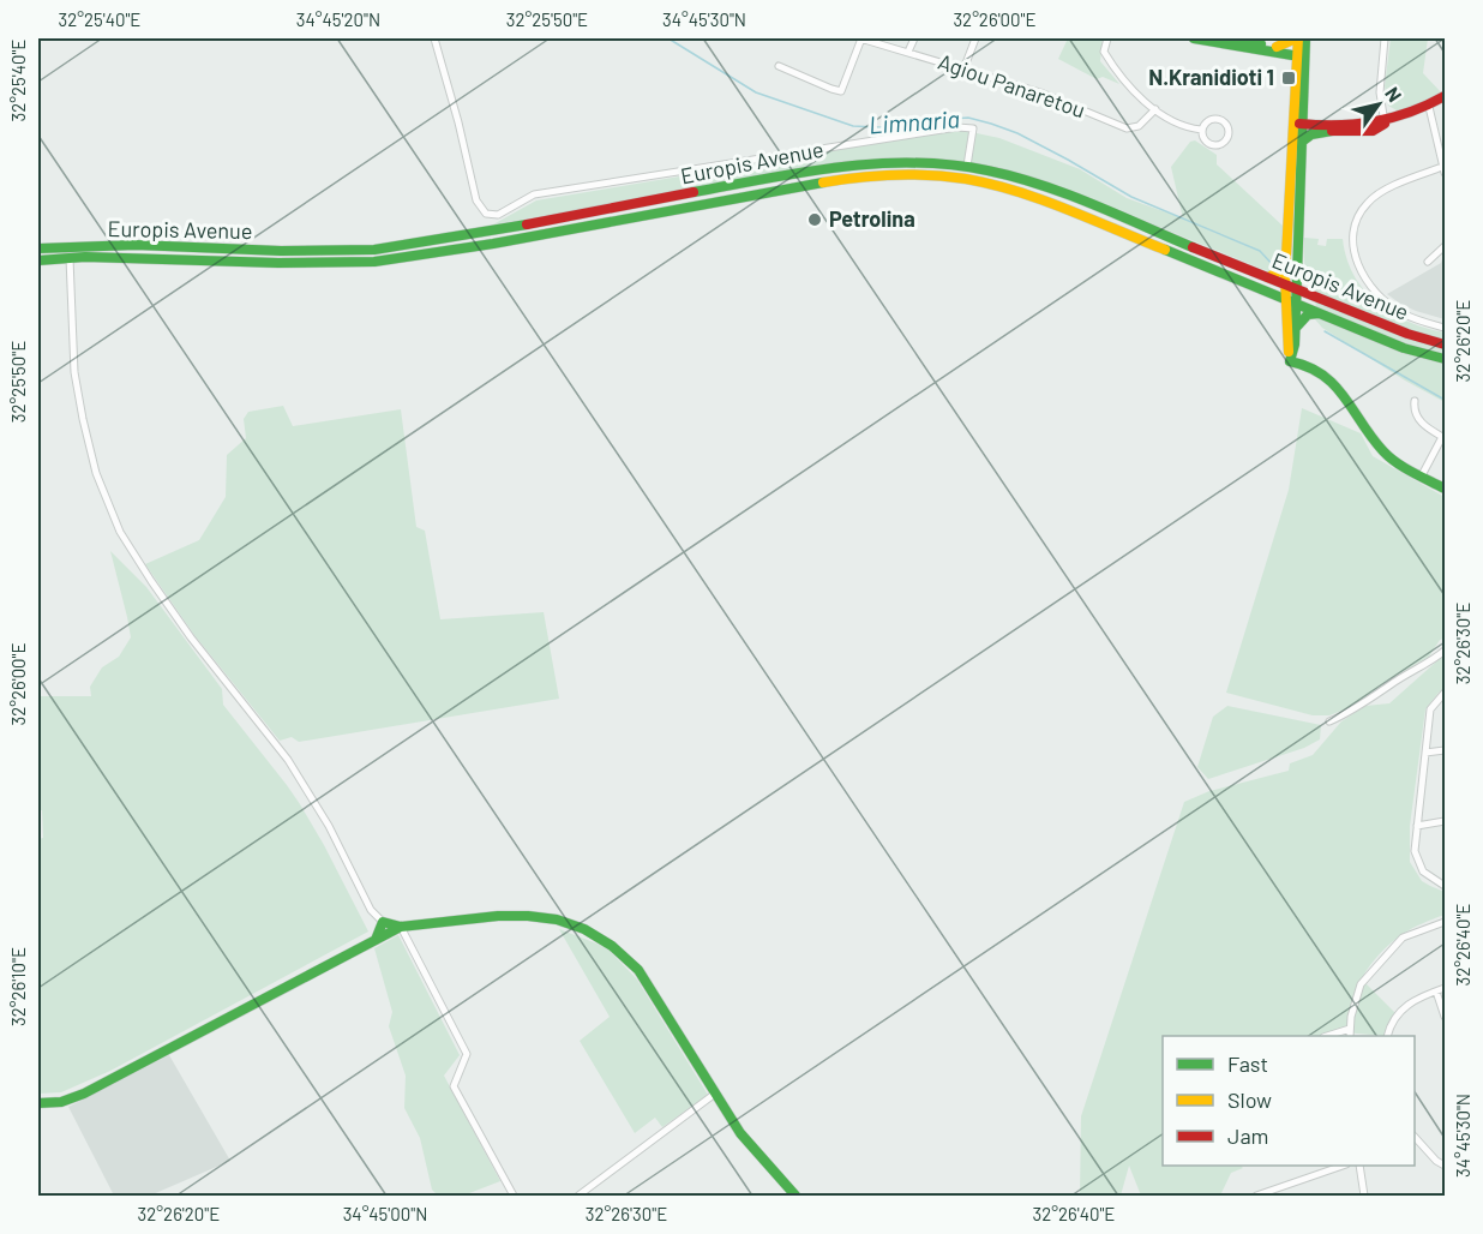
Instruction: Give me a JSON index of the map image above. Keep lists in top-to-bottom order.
{
  "streets": {
    "main road": ["Europis Avenue"],
    "street": ["Agiou Panaretou"]
  },
  "water": ["Limnaria"],
  "places": {
    "transit": ["N.Kranidioti 1"],
    "other": ["Petrolina"]
  },
  "legend": ["Fast", "Slow", "Jam"],
  "north": "top right",
  "coordinates": [
    "32°25'40\"E",
    "34°45'20\"N",
    "32°25'50\"E",
    "34°45'30\"N",
    "32°26'00\"E",
    "32°26'20\"E",
    "32°26'30\"E",
    "32°26'40\"E",
    "32°26'10\"E",
    "34°45'00\"N"
  ]
}
